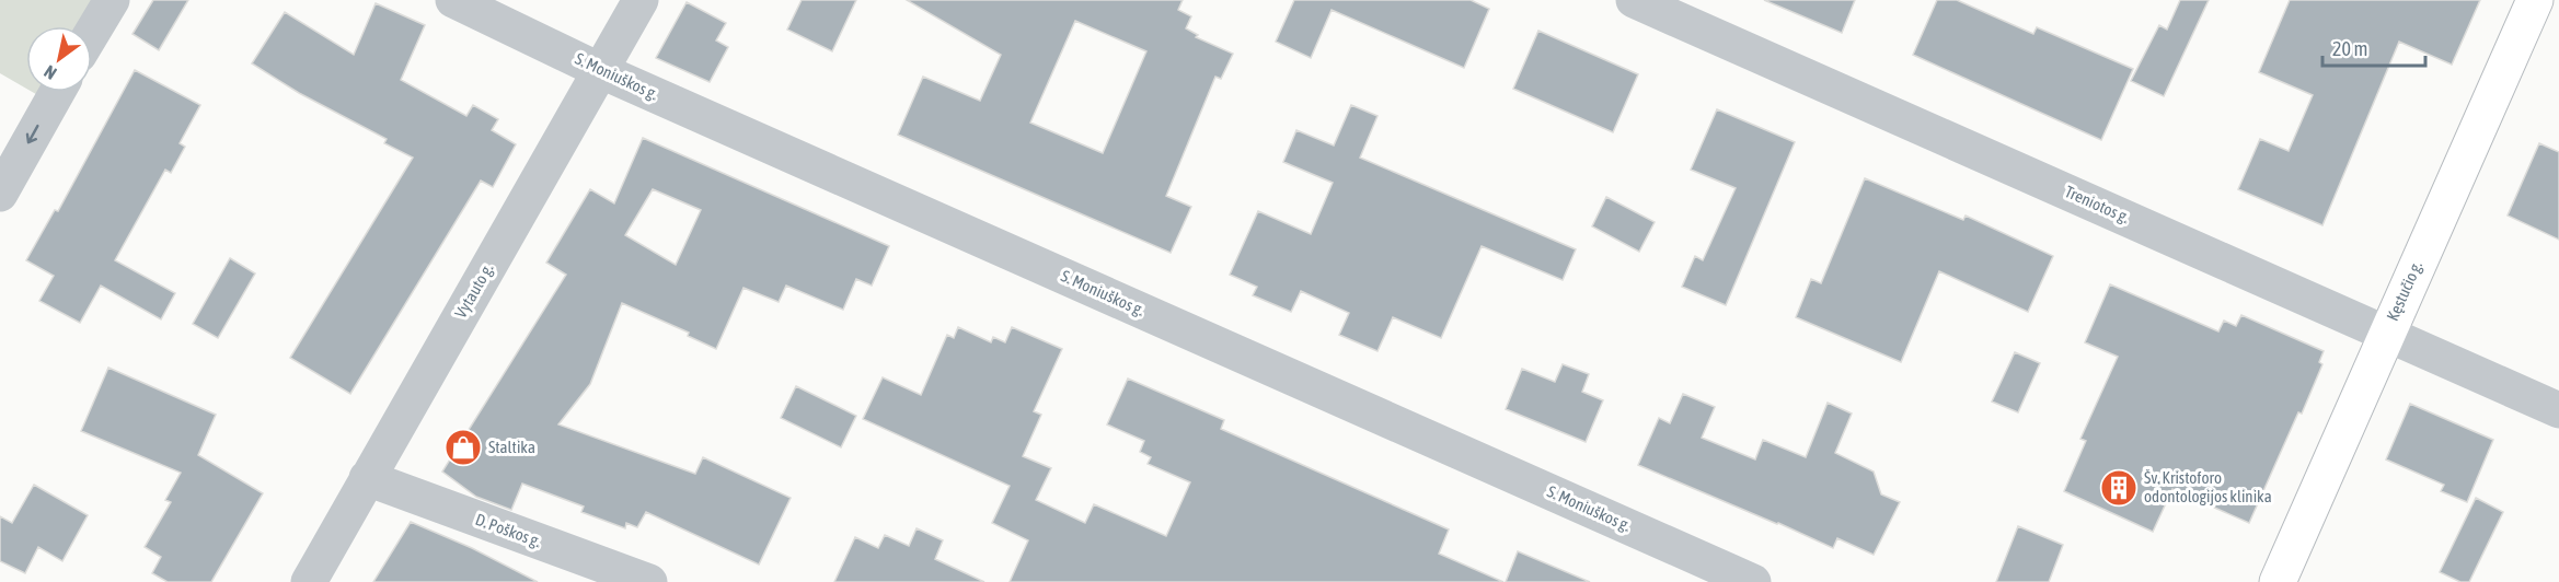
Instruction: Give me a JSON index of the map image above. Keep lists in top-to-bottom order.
{
  "streets": {
    "main road": ["Kęstučio g."],
    "street": [
      "S. Moniuškos g.",
      "Treniotos g.",
      "Vytauto g.",
      "D. Poškos g."
    ]
  },
  "crossings": [
    ["S. Moniuškos g.", "Vytauto g."],
    ["Treniotos g.", "Kęstučio g."],
    ["Vytauto g.", "D. Poškos g."]
  ],
  "places": {
    "shop": ["Staltika"],
    "building": ["Šv. Kristoforo odontologijos klinika"]
  },
  "scale_bar": "20 m",
  "north": "bottom left"
}
